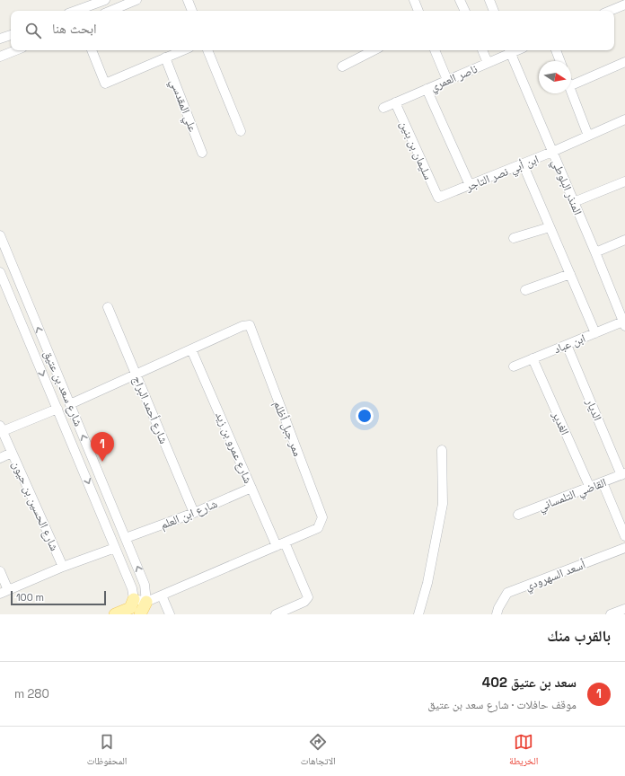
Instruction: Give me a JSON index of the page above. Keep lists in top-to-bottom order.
{
  "streets": {
    "street": [
      "ناصر العمري",
      "علي المقدسي",
      "سليمان بن بنين",
      "ابن أبي نصر التاجر",
      "المنذر البلوطي",
      "ابن عباد",
      "شارع سعد بن عتيق",
      "شارع أحمد البراج",
      "الديار",
      "الغدير",
      "ممر جبل أظلم",
      "شارع عمرو بن زيد",
      "القاضي التلمساني",
      "شارع الحسين بن حيون",
      "شارع ابن العلم",
      "أسعد السهرودي"
    ]
  },
  "crossings": [
    ["ناصر العمري", "سليمان بن بنين"],
    ["ناصر العمري", "المنذر البلوطي"],
    ["سليمان بن بنين", "ابن أبي نصر التاجر"],
    ["ابن أبي نصر التاجر", "المنذر البلوطي"],
    ["المنذر البلوطي", "ابن عباد"],
    ["ابن عباد", "الديار"],
    ["ابن عباد", "الغدير"],
    ["شارع سعد بن عتيق", "ممر جبل أظلم"],
    ["شارع سعد بن عتيق", "شارع ابن العلم"],
    ["شارع أحمد البراج", "ممر جبل أظلم"],
    ["شارع أحمد البراج", "شارع ابن العلم"],
    ["الديار", "القاضي التلمساني"],
    ["الغدير", "القاضي التلمساني"],
    ["ممر جبل أظلم", "شارع عمرو بن زيد"],
    ["شارع عمرو بن زيد", "شارع ابن العلم"]
  ],
  "scale_bar": "100 m",
  "north": "right",
  "page": {
    "search": "ابحث هنا",
    "pins": "1",
    "scale": "100 m",
    "heading": "بالقرب منك",
    "list": [
      {
        "mark": "1",
        "name": "سعد بن عتيق 402",
        "note": "موقف حافلات · شارع سعد بن عتيق",
        "value": "280 m"
      }
    ],
    "nav": ["الخريطة", "الاتجاهات", "المحفوظات"]
  }
}
